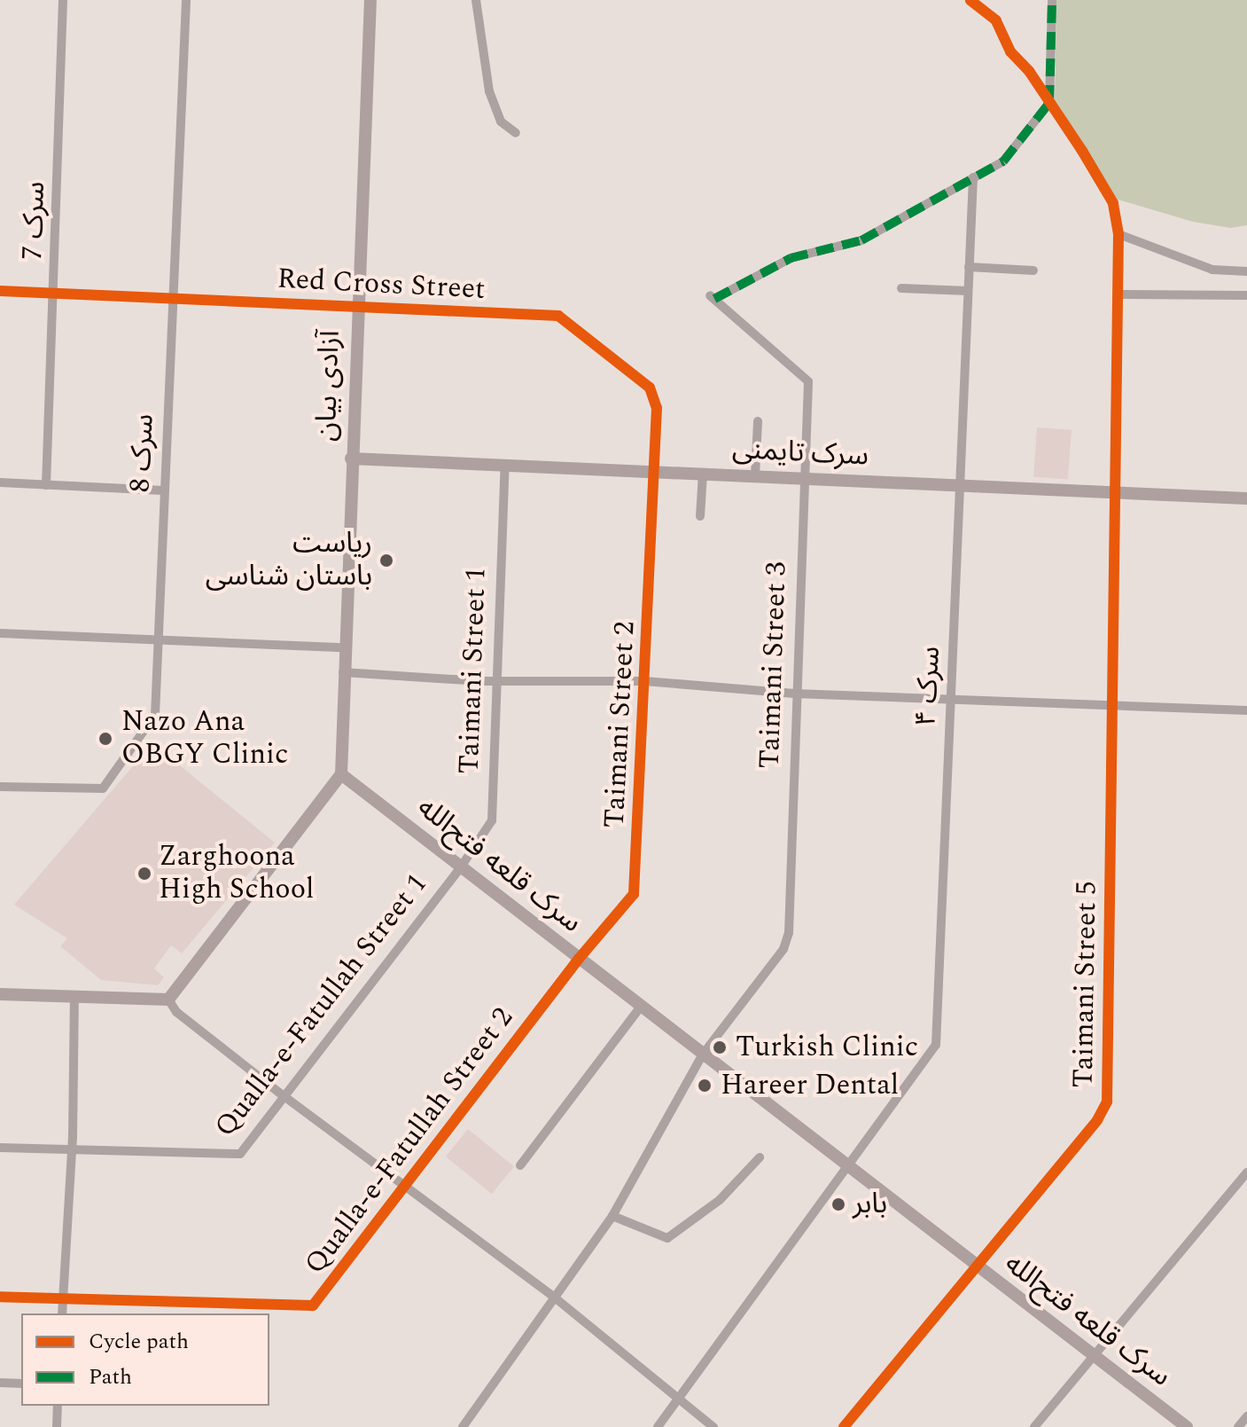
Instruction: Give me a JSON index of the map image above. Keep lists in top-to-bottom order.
{
  "streets": {
    "main road": ["آزادی بیان", "سرک تایمنی", "سرک قلعه فتح‌الله"],
    "street": [
      "سرک 7",
      "Red Cross Street",
      "سرک 8",
      "Taimani Street 3",
      "Taimani Street 1",
      "سرک ۴",
      "Taimani Street 2",
      "Taimani Street 5",
      "Qualla-e-Fatullah Street 1",
      "Qualla-e-Fatullah Street 2"
    ]
  },
  "crossings": [
    ["سرک 7", "Red Cross Street"],
    ["Red Cross Street", "آزادی بیان"],
    ["Red Cross Street", "سرک 8"],
    ["Red Cross Street", "سرک تایمنی"],
    ["Red Cross Street", "Taimani Street 2"],
    ["آزادی بیان", "سرک تایمنی"],
    ["آزادی بیان", "سرک قلعه فتح‌الله"],
    ["سرک تایمنی", "Taimani Street 3"],
    ["سرک تایمنی", "Taimani Street 1"],
    ["سرک تایمنی", "سرک ۴"],
    ["سرک تایمنی", "Taimani Street 2"],
    ["سرک تایمنی", "Taimani Street 5"],
    ["Taimani Street 3", "سرک ۴"],
    ["Taimani Street 3", "سرک قلعه فتح‌الله"],
    ["Taimani Street 1", "سرک قلعه فتح‌الله"],
    ["Taimani Street 1", "Qualla-e-Fatullah Street 1"],
    ["سرک ۴", "سرک قلعه فتح‌الله"],
    ["Taimani Street 2", "سرک قلعه فتح‌الله"],
    ["Taimani Street 2", "Qualla-e-Fatullah Street 2"],
    ["سرک قلعه فتح‌الله", "Taimani Street 5"],
    ["سرک قلعه فتح‌الله", "Qualla-e-Fatullah Street 1"],
    ["سرک قلعه فتح‌الله", "Qualla-e-Fatullah Street 2"]
  ],
  "places": [
    "ریاست باستان شناسی",
    "Nazo Ana OBGY Clinic",
    "Zarghoona High School",
    "Turkish Clinic",
    "Hareer Dental",
    "بابر"
  ],
  "legend": ["Cycle path", "Path"]
}
